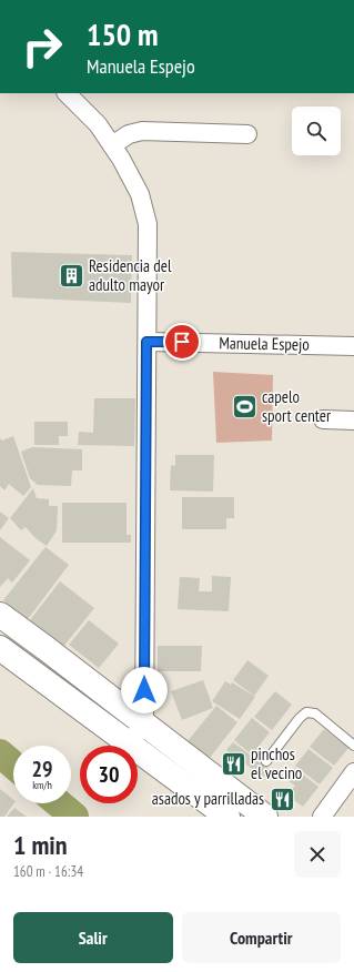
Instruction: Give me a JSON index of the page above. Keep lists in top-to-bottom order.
{
  "streets": {
    "street": ["Manuela Espejo"]
  },
  "places": {
    "building": ["Residencia del adulto mayor"],
    "sports": ["capelo sport center"],
    "restaurant": ["pinchos el vecino", "asados y parrilladas"]
  },
  "page": {
    "turn": ["150 m", "Manuela Espejo"],
    "speed": "29 km/h",
    "limit": "30",
    "heading": ["1 min", "160 m · 16:34"],
    "buttons": ["Salir", "Compartir"]
  }
}
